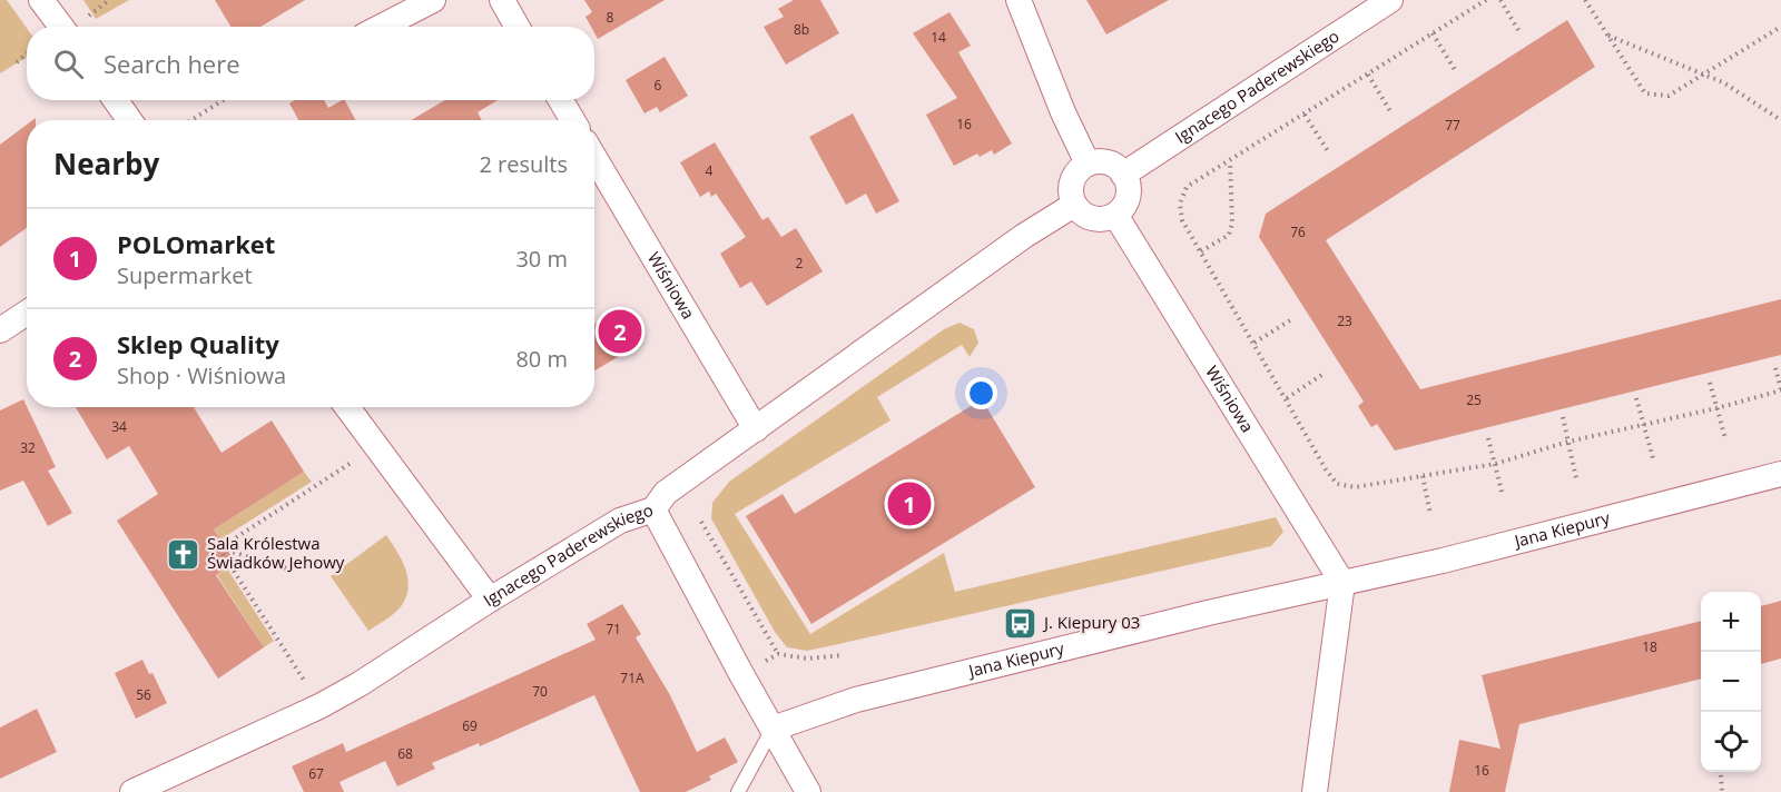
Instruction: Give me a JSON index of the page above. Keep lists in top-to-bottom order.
{
  "streets": {
    "street": ["Ignacego Paderewskiego", "Wiśniowa", "Jana Kiepury"]
  },
  "crossings": [
    ["Ignacego Paderewskiego", "Wiśniowa"],
    ["Wiśniowa", "Jana Kiepury"]
  ],
  "places": {
    "church": ["Sala Królestwa Świadków Jehowy"],
    "bus stop": ["J. Kiepury 03"]
  },
  "house_numbers": [
    "8",
    "8b",
    "14",
    "6",
    "16",
    "77",
    "4",
    "76",
    "2",
    "23",
    "25",
    "34",
    "32",
    "71",
    "18",
    "71A",
    "70",
    "56",
    "69",
    "68",
    "16",
    "67"
  ],
  "page": {
    "search": "Search here",
    "heading": ["Nearby", "2 results"],
    "list": [
      {
        "mark": "1",
        "name": "POLOmarket",
        "note": "Supermarket",
        "value": "30 m"
      },
      {
        "mark": "2",
        "name": "Sklep Quality",
        "note": "Shop · Wiśniowa",
        "value": "80 m"
      }
    ],
    "pins": ["2", "1"],
    "map_buttons": ["+", "−"]
  }
}
